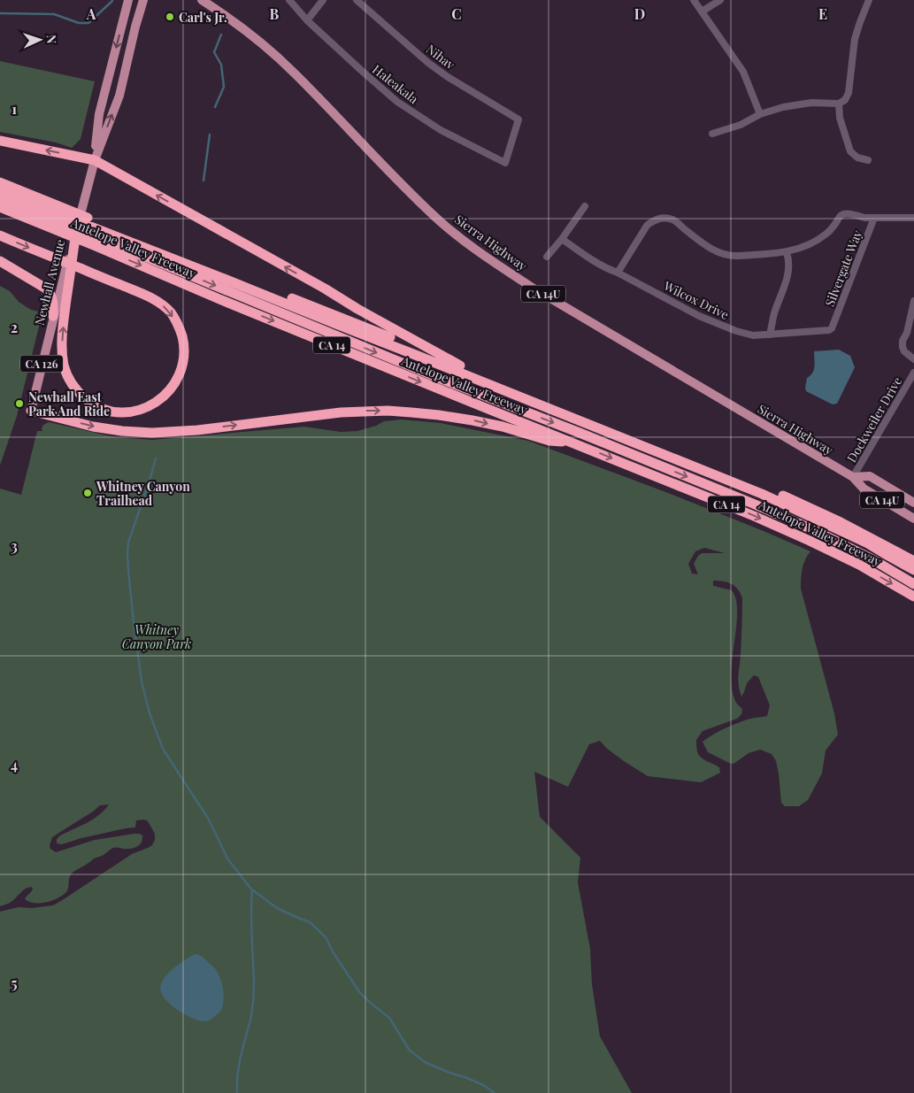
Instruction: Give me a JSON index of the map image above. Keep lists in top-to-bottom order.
{
  "streets": {
    "highway": ["Antelope Valley Freeway", "CA 14"],
    "main road": [
      "Sierra Highway",
      "Newhall Avenue",
      "CA 14U",
      "CA 126"
    ],
    "street": [
      "Nihav",
      "Haleakala",
      "Silvergate Way",
      "Wilcox Drive",
      "Dockweiler Drive"
    ]
  },
  "crossings": [
    ["Nihav", "Haleakala"],
    ["Sierra Highway", "Dockweiler Drive"],
    ["Silvergate Way", "Wilcox Drive"]
  ],
  "parks": ["Whitney Canyon Park"],
  "places": ["Carl's Jr.", "Newhall East Park And Ride", "Whitney Canyon Trailhead"],
  "north": "right",
  "grid": {
    "columns": [
      "A",
      "B",
      "C",
      "D",
      "E"
    ],
    "rows": [
      "1",
      "2",
      "3",
      "4",
      "5"
    ]
  }
}
